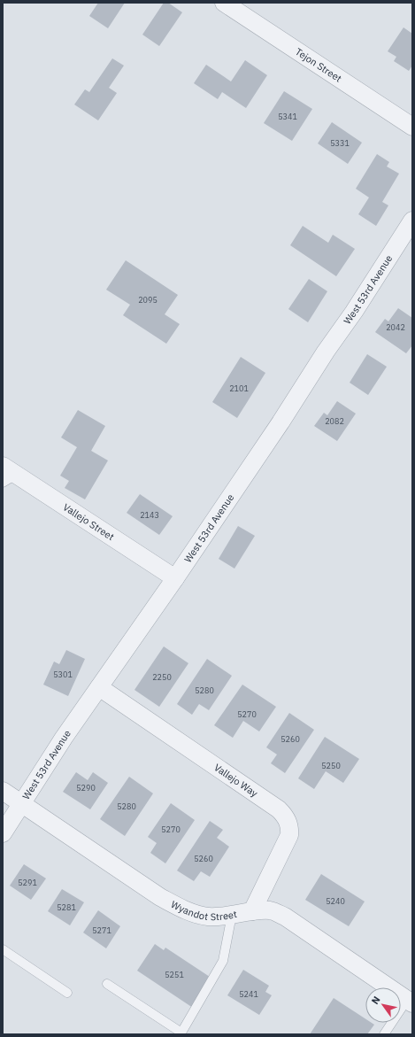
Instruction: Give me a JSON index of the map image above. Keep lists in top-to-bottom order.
{
  "streets": {
    "street": [
      "Tejon Street",
      "West 53rd Avenue",
      "Vallejo Street",
      "Vallejo Way",
      "Wyandot Street"
    ]
  },
  "crossings": [
    ["West 53rd Avenue", "Vallejo Street"],
    ["West 53rd Avenue", "Vallejo Way"],
    ["West 53rd Avenue", "Wyandot Street"],
    ["Vallejo Way", "Wyandot Street"]
  ],
  "house_numbers": [
    "5341",
    "5331",
    "2095",
    "2042",
    "2101",
    "2082",
    "2143",
    "5301",
    "2250",
    "5280",
    "5270",
    "5260",
    "5250",
    "5290",
    "5280",
    "5270",
    "5260",
    "5291",
    "5240",
    "5281",
    "5271",
    "5251",
    "5241"
  ],
  "north": "top left"
}
